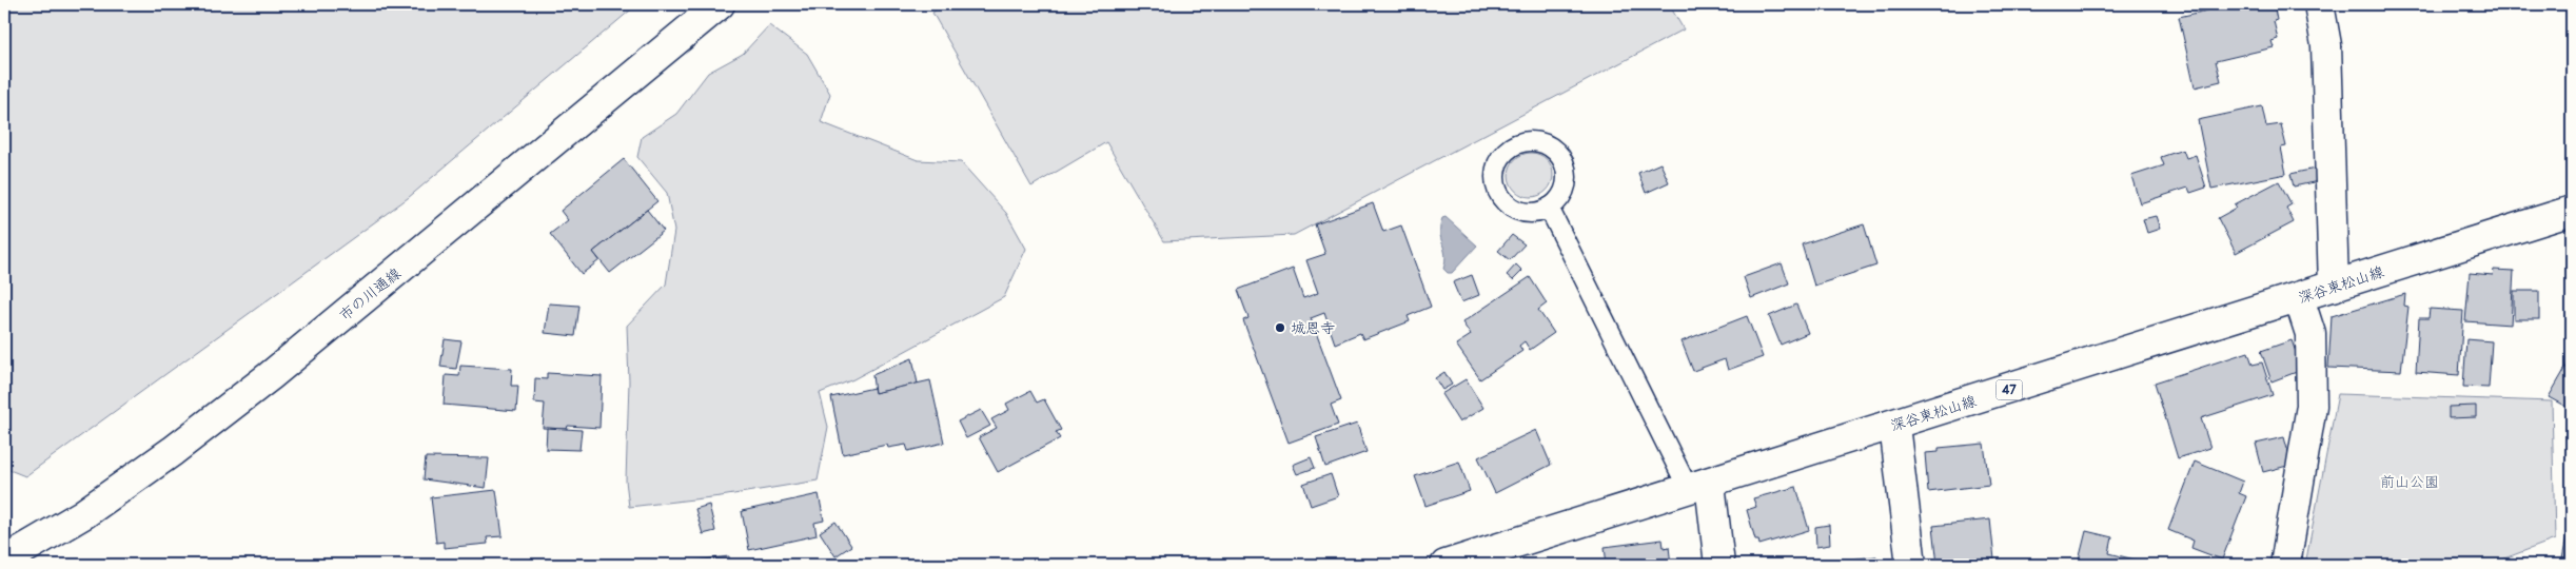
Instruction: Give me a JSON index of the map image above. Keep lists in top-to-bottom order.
{
  "streets": {
    "street": ["深谷東松山線", "市の川通線", "47"]
  },
  "parks": ["前山公園"],
  "places": ["城恩寺"]
}
